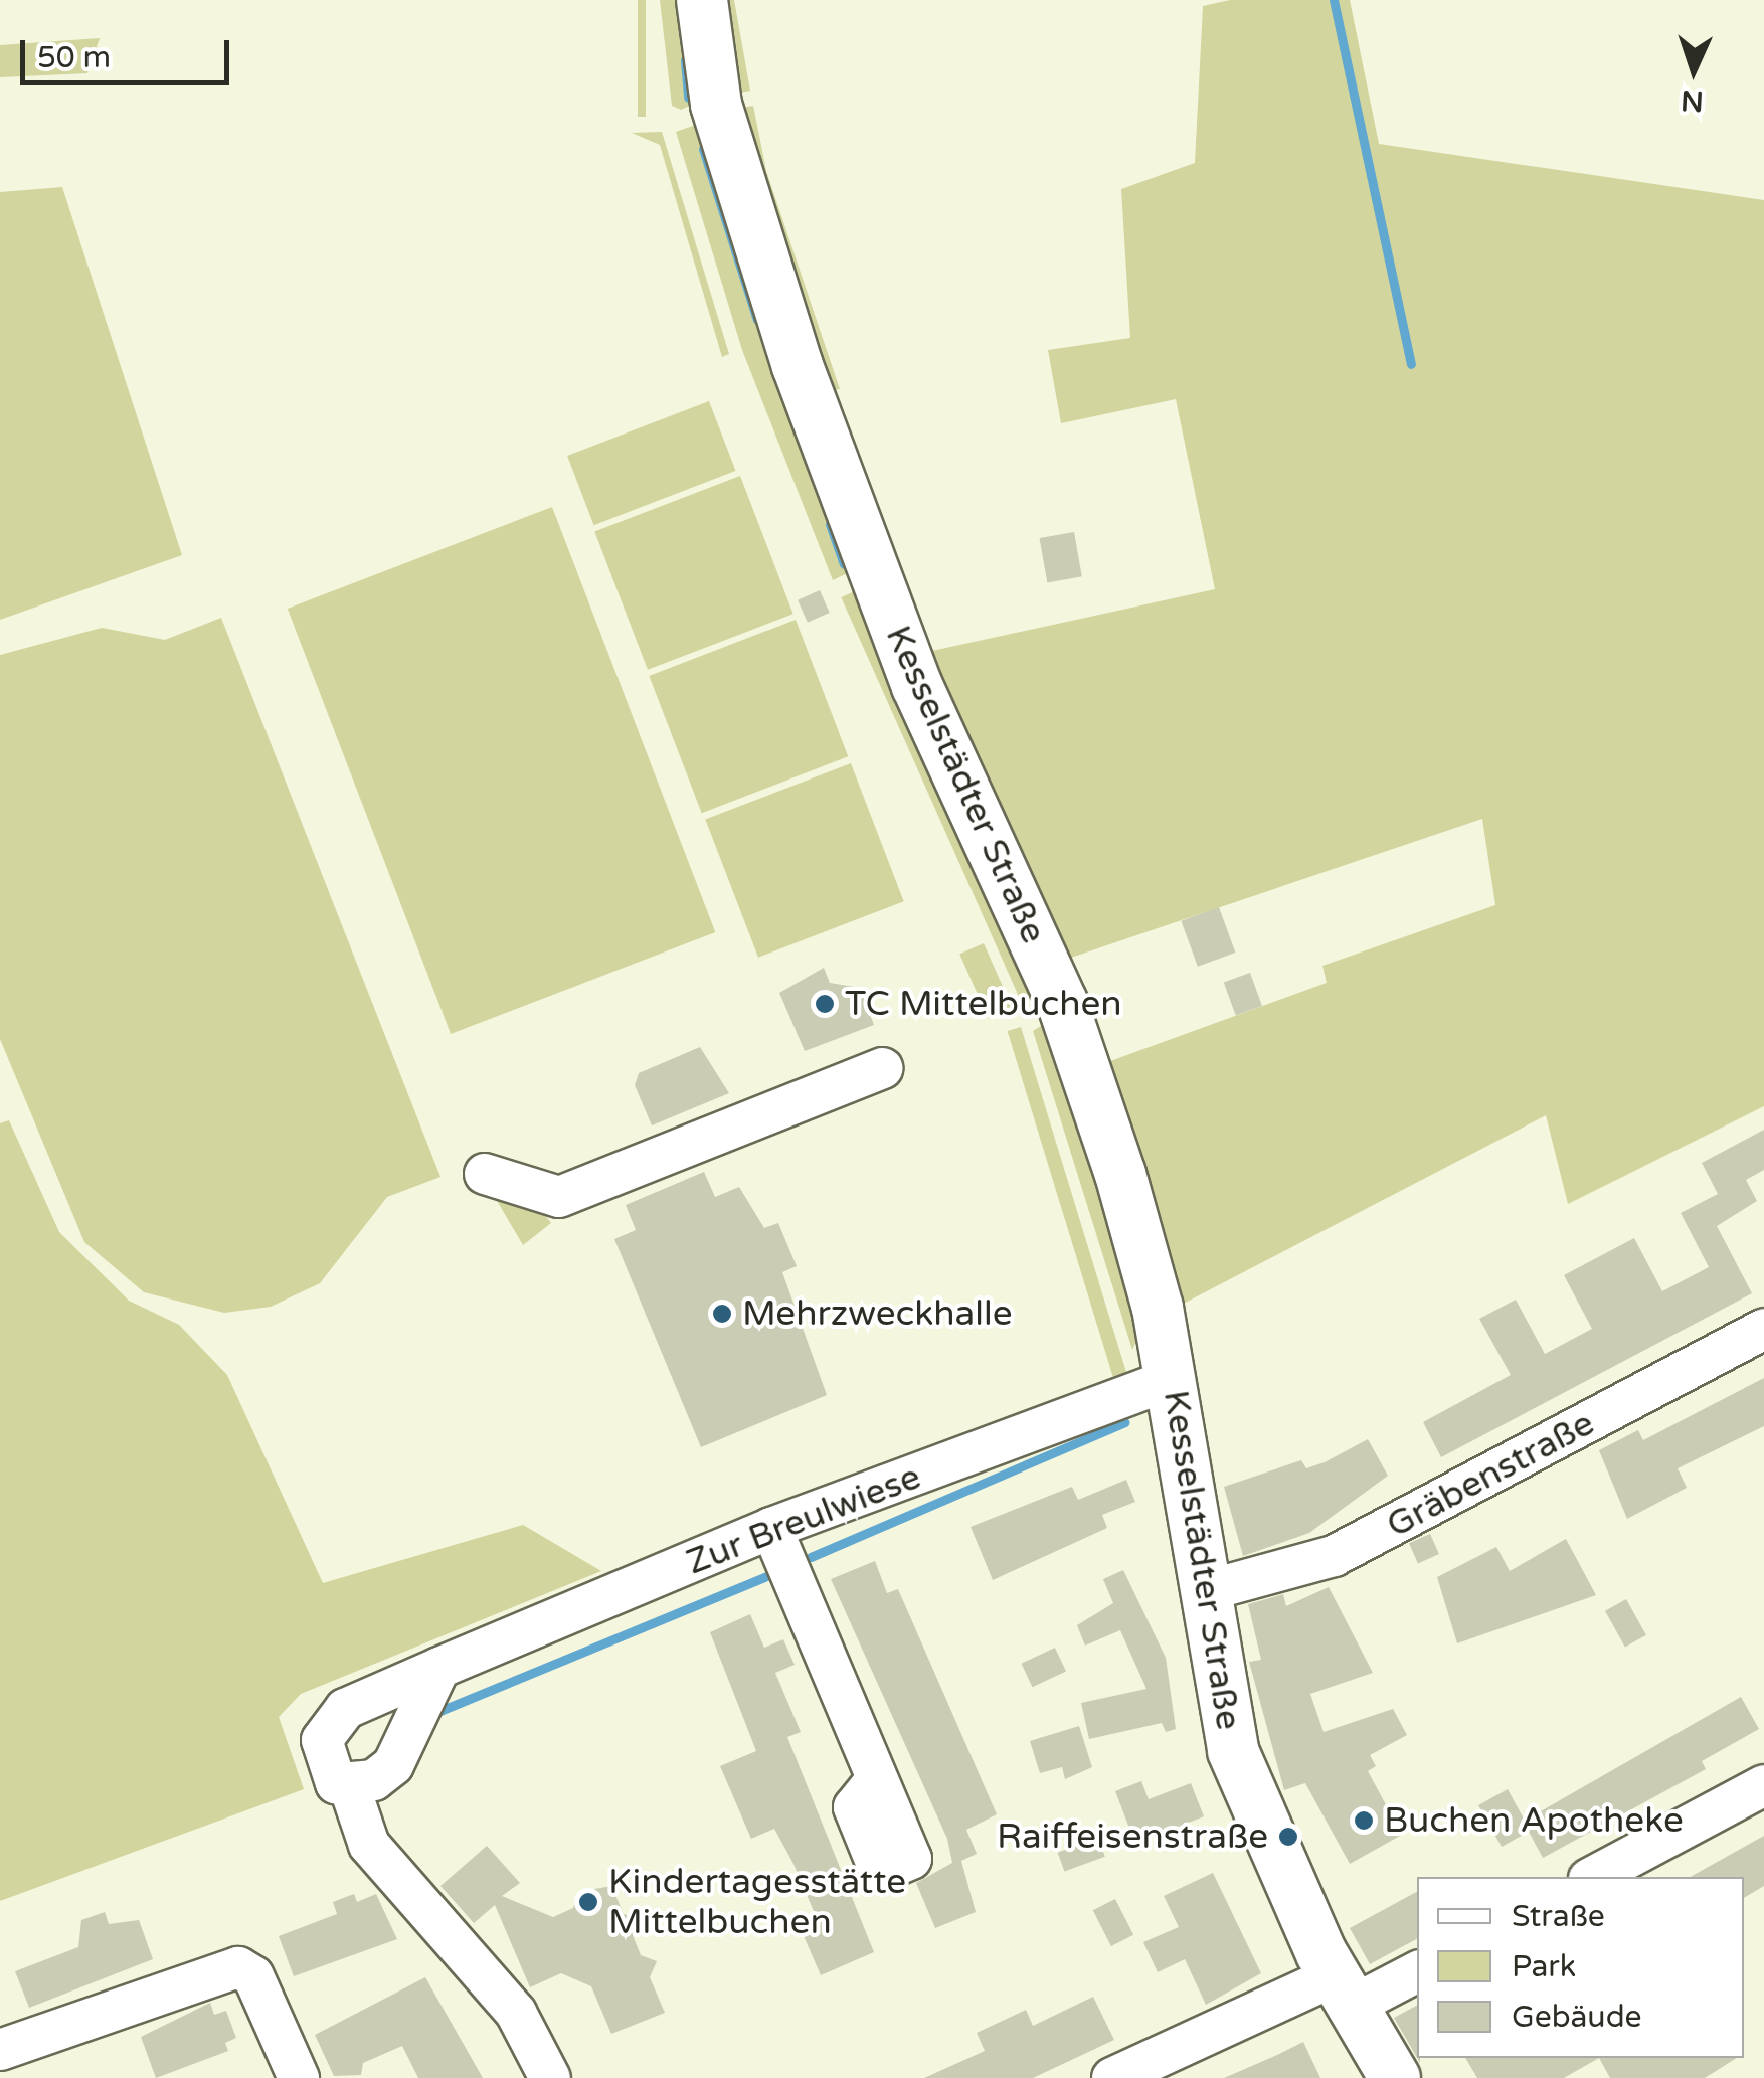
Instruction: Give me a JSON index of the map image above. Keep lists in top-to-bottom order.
{
  "streets": {
    "main road": ["Kesselstädter Straße"],
    "street": ["Gräbenstraße", "Zur Breulwiese"]
  },
  "crossings": [
    ["Kesselstädter Straße", "Gräbenstraße"],
    ["Kesselstädter Straße", "Zur Breulwiese"]
  ],
  "places": [
    "TC Mittelbuchen",
    "Mehrzweckhalle",
    "Buchen Apotheke",
    "Raiffeisenstraße",
    "Kindertagesstätte Mittelbuchen"
  ],
  "legend": ["Straße", "Park", "Gebäude"],
  "scale_bar": "50 m",
  "north": "bottom"
}
